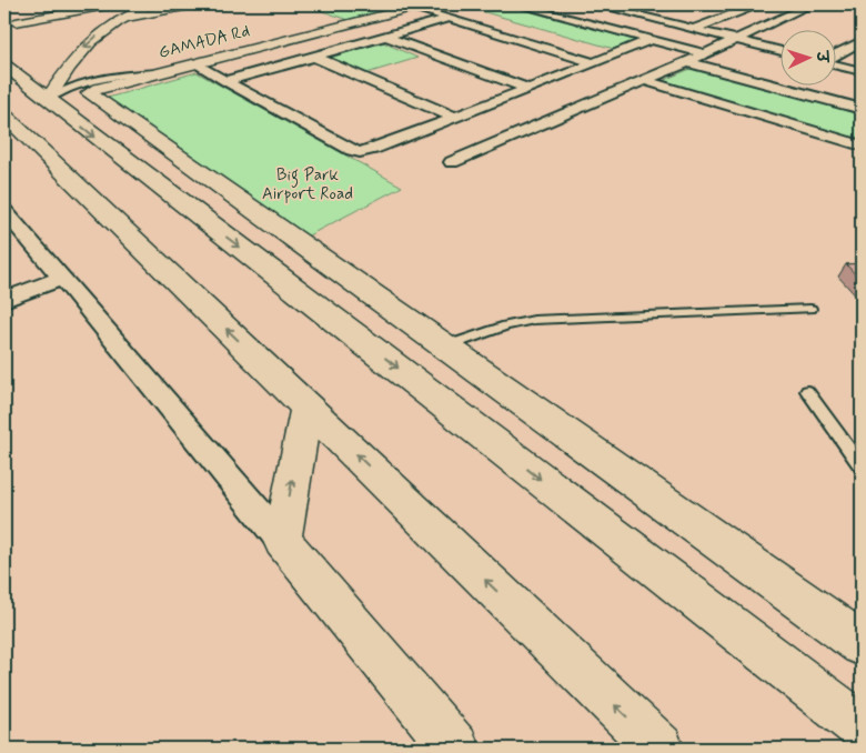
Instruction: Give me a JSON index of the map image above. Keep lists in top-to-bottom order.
{
  "streets": {
    "main road": ["GAMADA Rd"]
  },
  "parks": ["Big Park Airport Road"],
  "north": "right"
}
